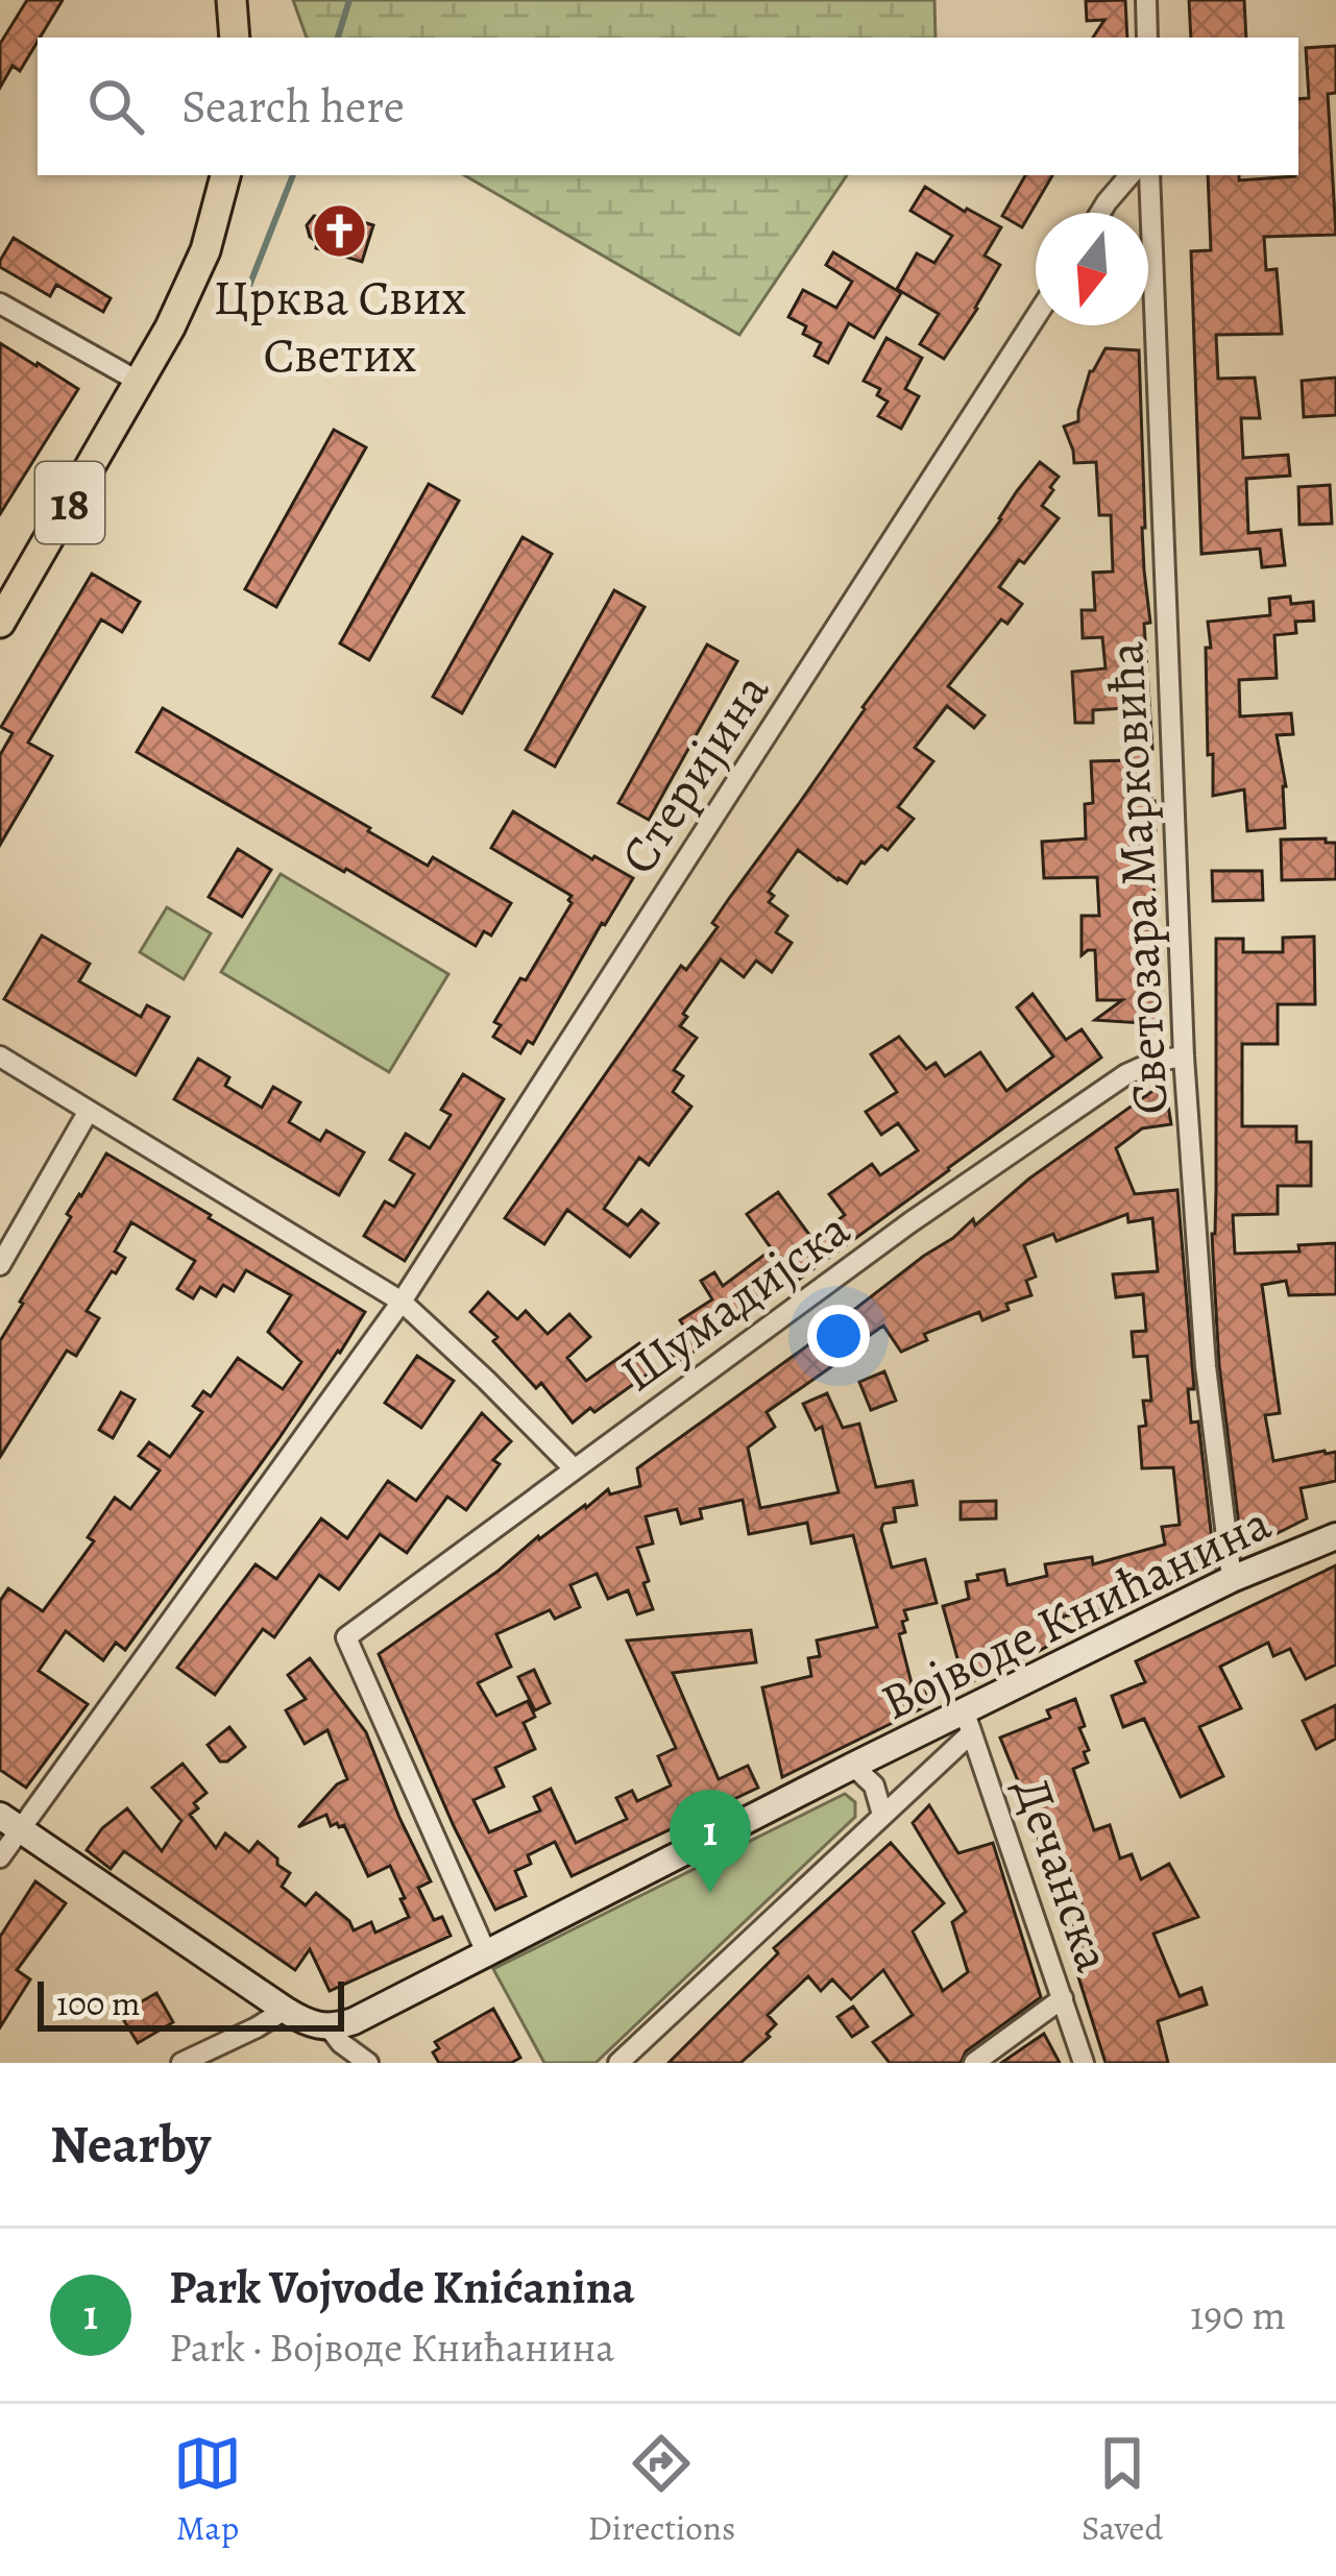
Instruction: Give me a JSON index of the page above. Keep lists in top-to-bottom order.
{
  "streets": {
    "main road": ["18"],
    "street": [
      "Стеријина",
      "Светозара Марковића",
      "Шумадијска",
      "Војводе Книћанина",
      "Дечанска"
    ]
  },
  "crossings": [
    ["Светозара Марковића", "Шумадијска"],
    ["Светозара Марковића", "Војводе Книћанина"],
    ["Шумадијска", "Војводе Книћанина"],
    ["Војводе Книћанина", "Дечанска"]
  ],
  "places": {
    "church": ["Црква Свих Светих"]
  },
  "scale_bar": "100 m",
  "north": "bottom",
  "page": {
    "search": "Search here",
    "pins": "1",
    "scale": "100 m",
    "heading": "Nearby",
    "list": [
      {
        "mark": "1",
        "name": "Park Vojvode Knićanina",
        "note": "Park · Војводе Книћанина",
        "value": "190 m"
      }
    ],
    "nav": ["Map", "Directions", "Saved"]
  }
}
